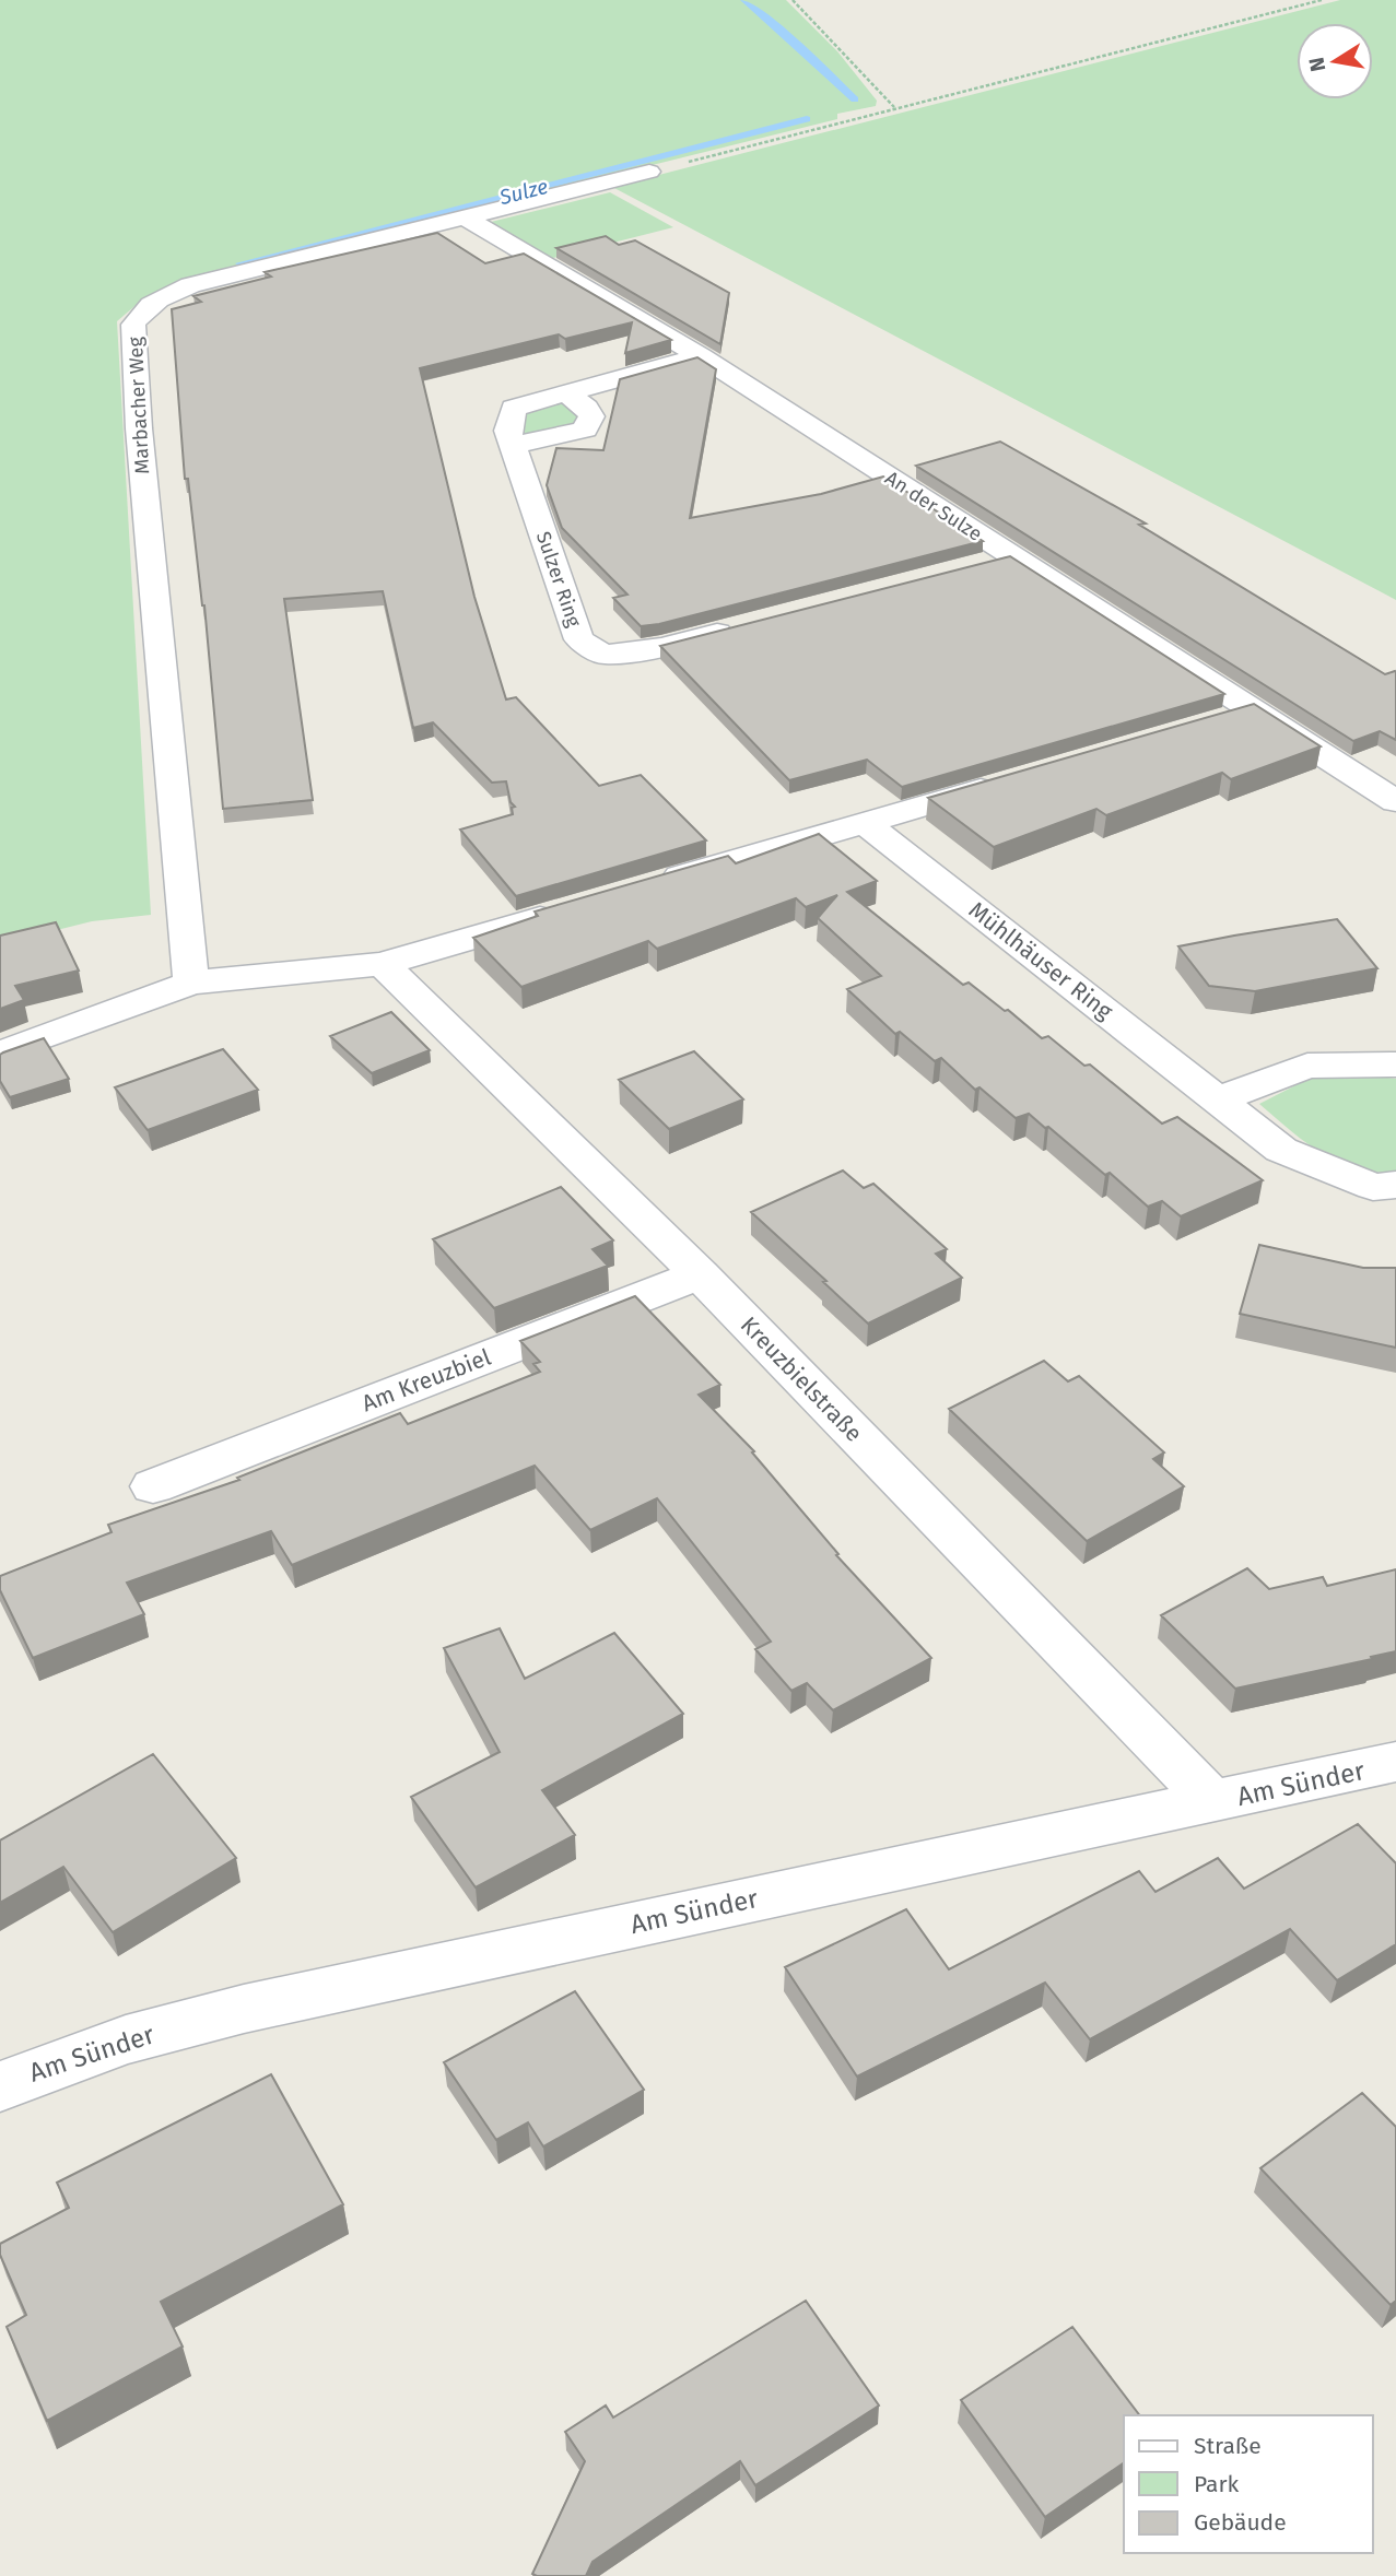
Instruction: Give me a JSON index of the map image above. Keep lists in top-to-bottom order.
{
  "streets": {
    "street": [
      "Marbacher Weg",
      "An der Sulze",
      "Sulzer Ring",
      "Mühlhäuser Ring",
      "Kreuzbielstraße",
      "Am Kreuzbiel",
      "Am Sünder"
    ]
  },
  "crossings": [
    ["Marbacher Weg", "An der Sulze"],
    ["An der Sulze", "Sulzer Ring"],
    ["Kreuzbielstraße", "Am Kreuzbiel"],
    ["Kreuzbielstraße", "Am Sünder"]
  ],
  "water": ["Sulze"],
  "legend": ["Straße", "Park", "Gebäude"],
  "north": "left"
}
